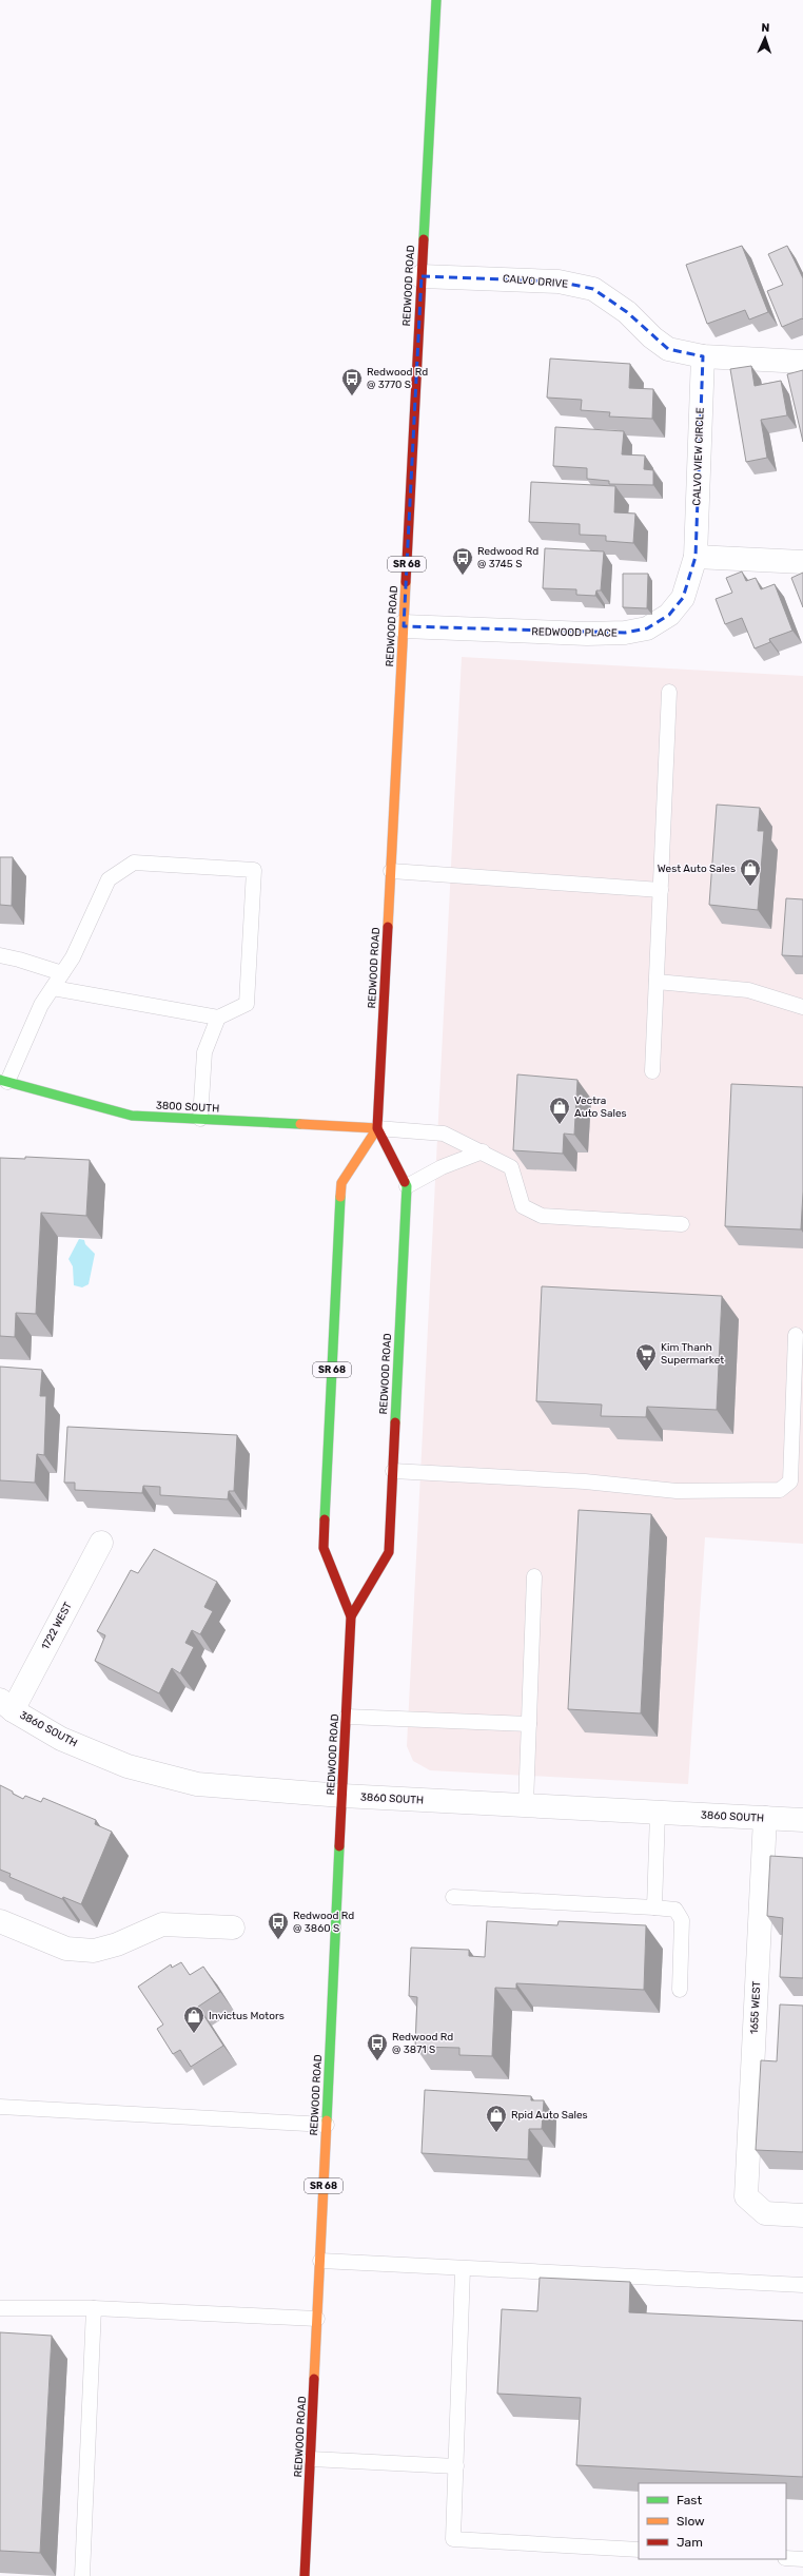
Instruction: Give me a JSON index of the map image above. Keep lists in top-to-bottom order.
{
  "streets": {
    "main road": ["REDWOOD ROAD", "SR 68", "3800 SOUTH"],
    "street": [
      "CALVO DRIVE",
      "CALVO VIEW CIRCLE",
      "REDWOOD PLACE",
      "1722 WEST",
      "3860 SOUTH",
      "1655 WEST"
    ]
  },
  "crossings": [
    ["CALVO DRIVE", "REDWOOD ROAD"],
    ["CALVO DRIVE", "CALVO VIEW CIRCLE"],
    ["REDWOOD ROAD", "REDWOOD PLACE"],
    ["REDWOOD ROAD", "3800 SOUTH"],
    ["REDWOOD ROAD", "3860 SOUTH"],
    ["CALVO VIEW CIRCLE", "REDWOOD PLACE"],
    ["1722 WEST", "3860 SOUTH"],
    ["3860 SOUTH", "1655 WEST"]
  ],
  "places": {
    "bus stop": [
      "Redwood Rd @ 3770 S",
      "Redwood Rd @ 3745 S",
      "Redwood Rd @ 3860 S",
      "Redwood Rd @ 3871 S"
    ],
    "shop": [
      "West Auto Sales",
      "Vectra Auto Sales",
      "Invictus Motors",
      "Rpid Auto Sales"
    ],
    "supermarket": ["Kim Thanh Supermarket"]
  },
  "legend": ["Fast", "Slow", "Jam"],
  "north": "top"
}
